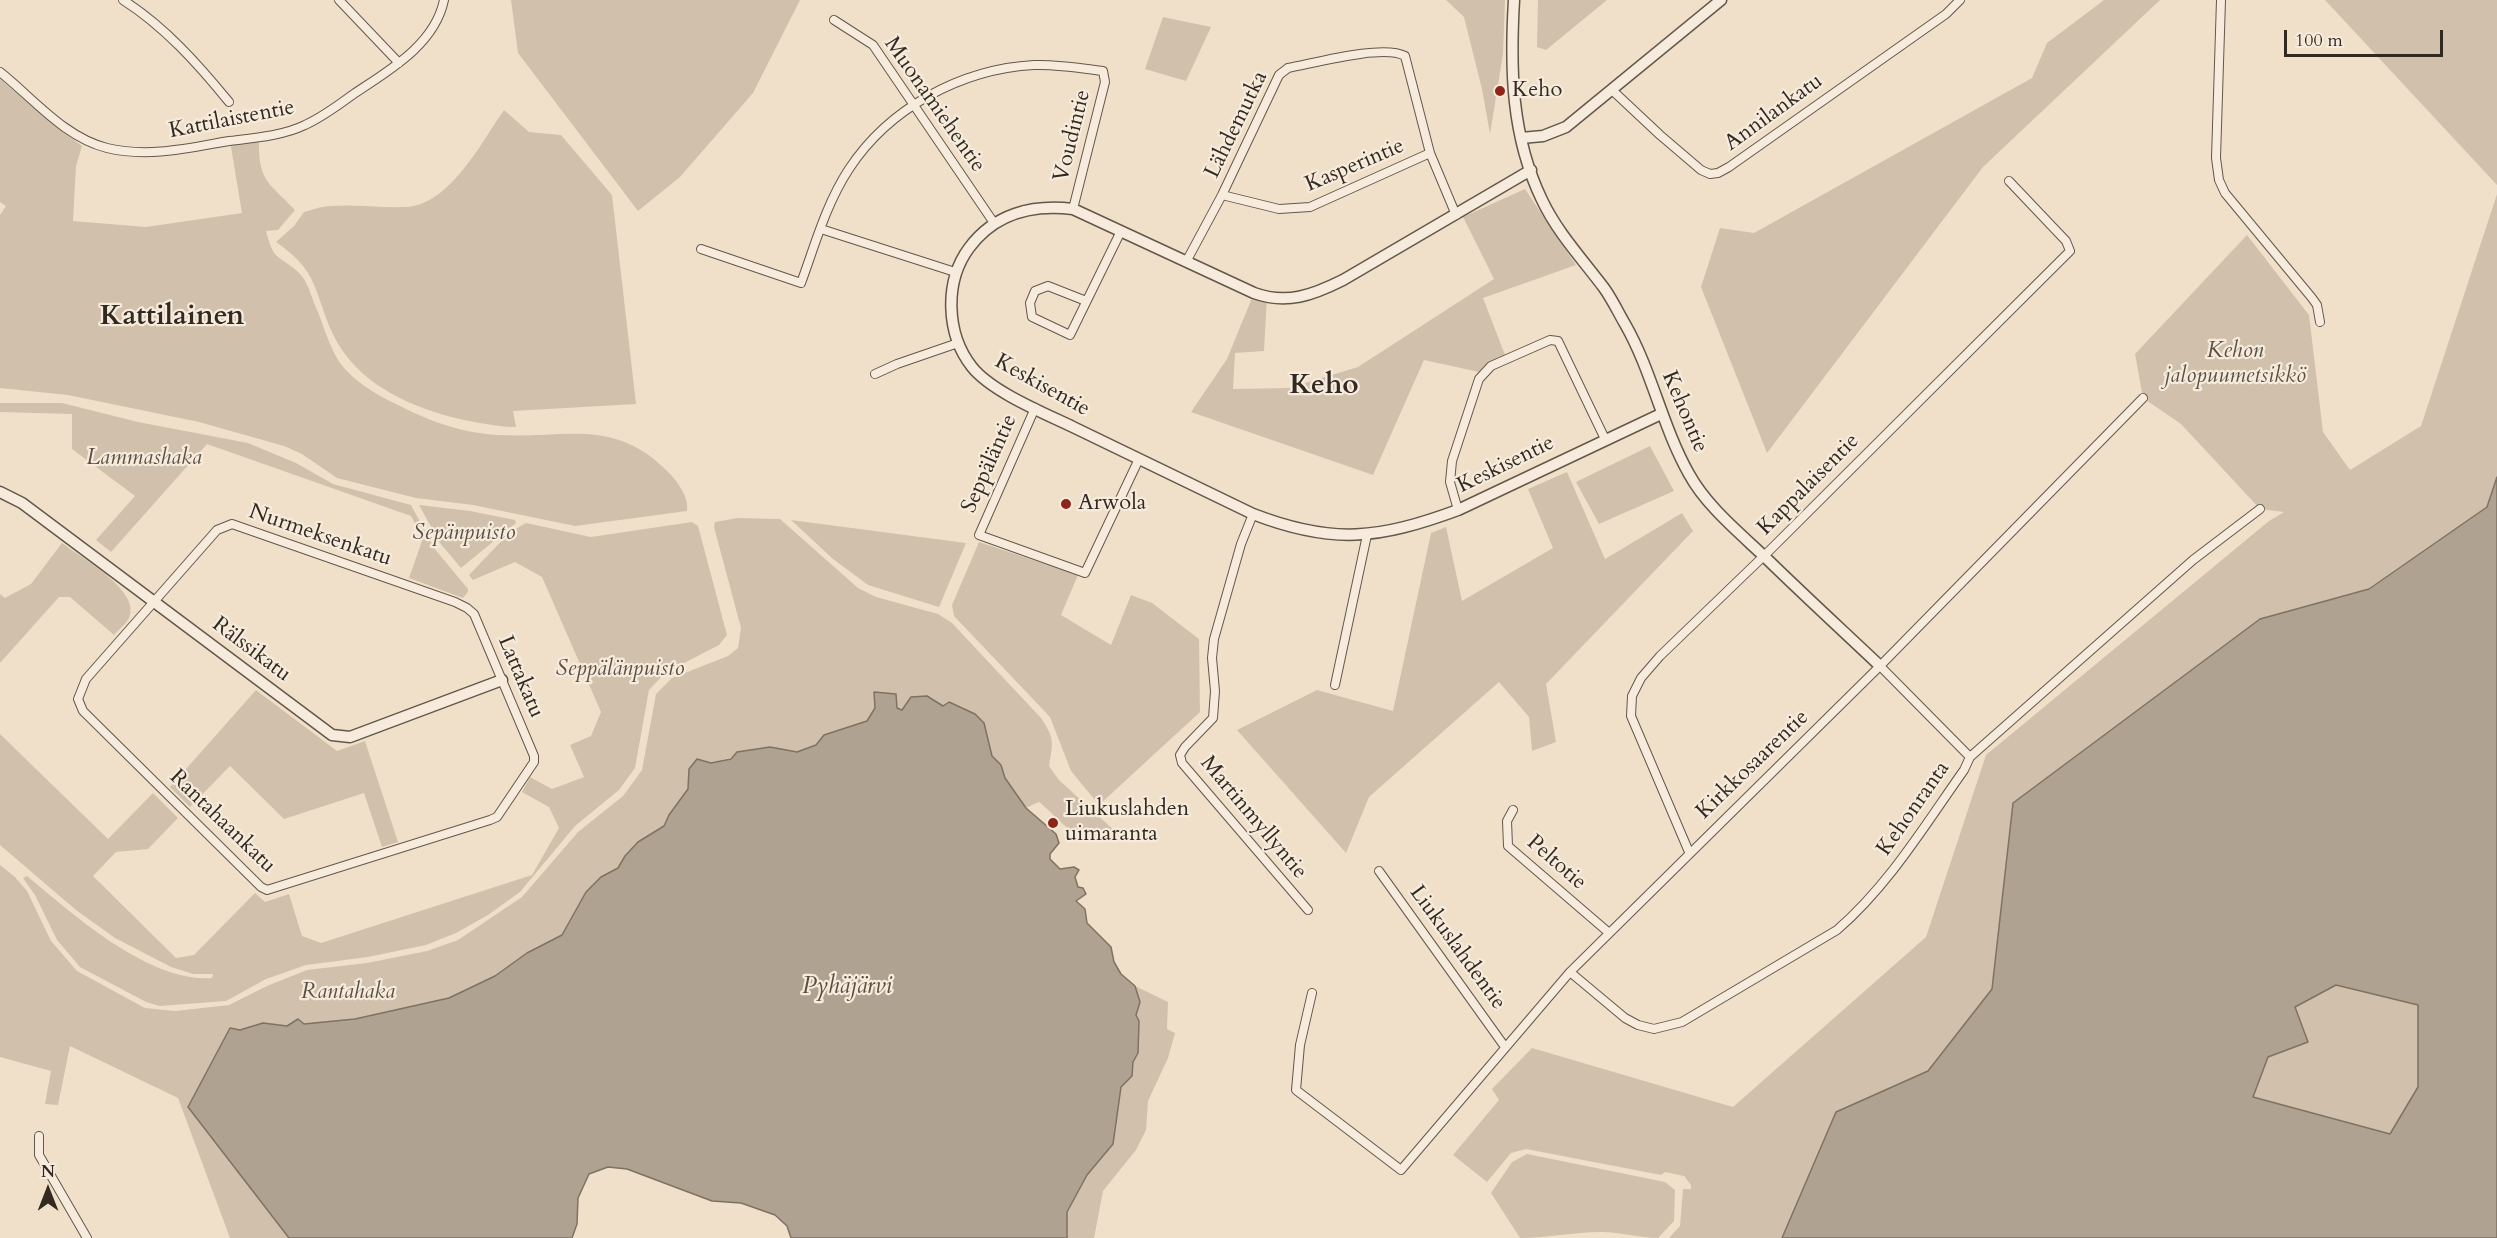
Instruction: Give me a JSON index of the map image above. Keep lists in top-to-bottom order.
{
  "streets": {
    "street": [
      "Muonamiehentie",
      "Annilankatu",
      "Kattilaistentie",
      "Lähdemutka",
      "Voudintie",
      "Kasperintie",
      "Keskisentie",
      "Kehontie",
      "Seppäläntie",
      "Kappalaisentie",
      "Nurmeksenkatu",
      "Rälssikatu",
      "Lattakatu",
      "Kirkkosaarentie",
      "Kehonranta",
      "Martinmyllyntie",
      "Rantahaankatu",
      "Peltotie",
      "Liukuslahdentie"
    ]
  },
  "crossings": [
    ["Muonamiehentie", "Voudintie"],
    ["Muonamiehentie", "Keskisentie"],
    ["Lähdemutka", "Kasperintie"],
    ["Lähdemutka", "Keskisentie"],
    ["Voudintie", "Keskisentie"],
    ["Keskisentie", "Kehontie"],
    ["Keskisentie", "Seppäläntie"],
    ["Keskisentie", "Martinmyllyntie"],
    ["Kehontie", "Kappalaisentie"],
    ["Kehontie", "Kirkkosaarentie"],
    ["Kehontie", "Kehonranta"],
    ["Kappalaisentie", "Kirkkosaarentie"],
    ["Nurmeksenkatu", "Rälssikatu"],
    ["Nurmeksenkatu", "Lattakatu"],
    ["Nurmeksenkatu", "Rantahaankatu"],
    ["Rälssikatu", "Lattakatu"],
    ["Rälssikatu", "Rantahaankatu"],
    ["Lattakatu", "Rantahaankatu"],
    ["Kirkkosaarentie", "Kehonranta"],
    ["Kirkkosaarentie", "Peltotie"],
    ["Kirkkosaarentie", "Liukuslahdentie"]
  ],
  "districts": ["Kattilainen", "Keho"],
  "water": ["Pyhäjärvi"],
  "parks": [
    "Kehon jalopuumetsikkö",
    "Lammashaka",
    "Sepänpuisto",
    "Seppälänpuisto",
    "Rantahaka"
  ],
  "places": ["Keho", "Arwola", "Liukuslahden uimaranta"],
  "scale_bar": "100 m",
  "north": "top"
}
